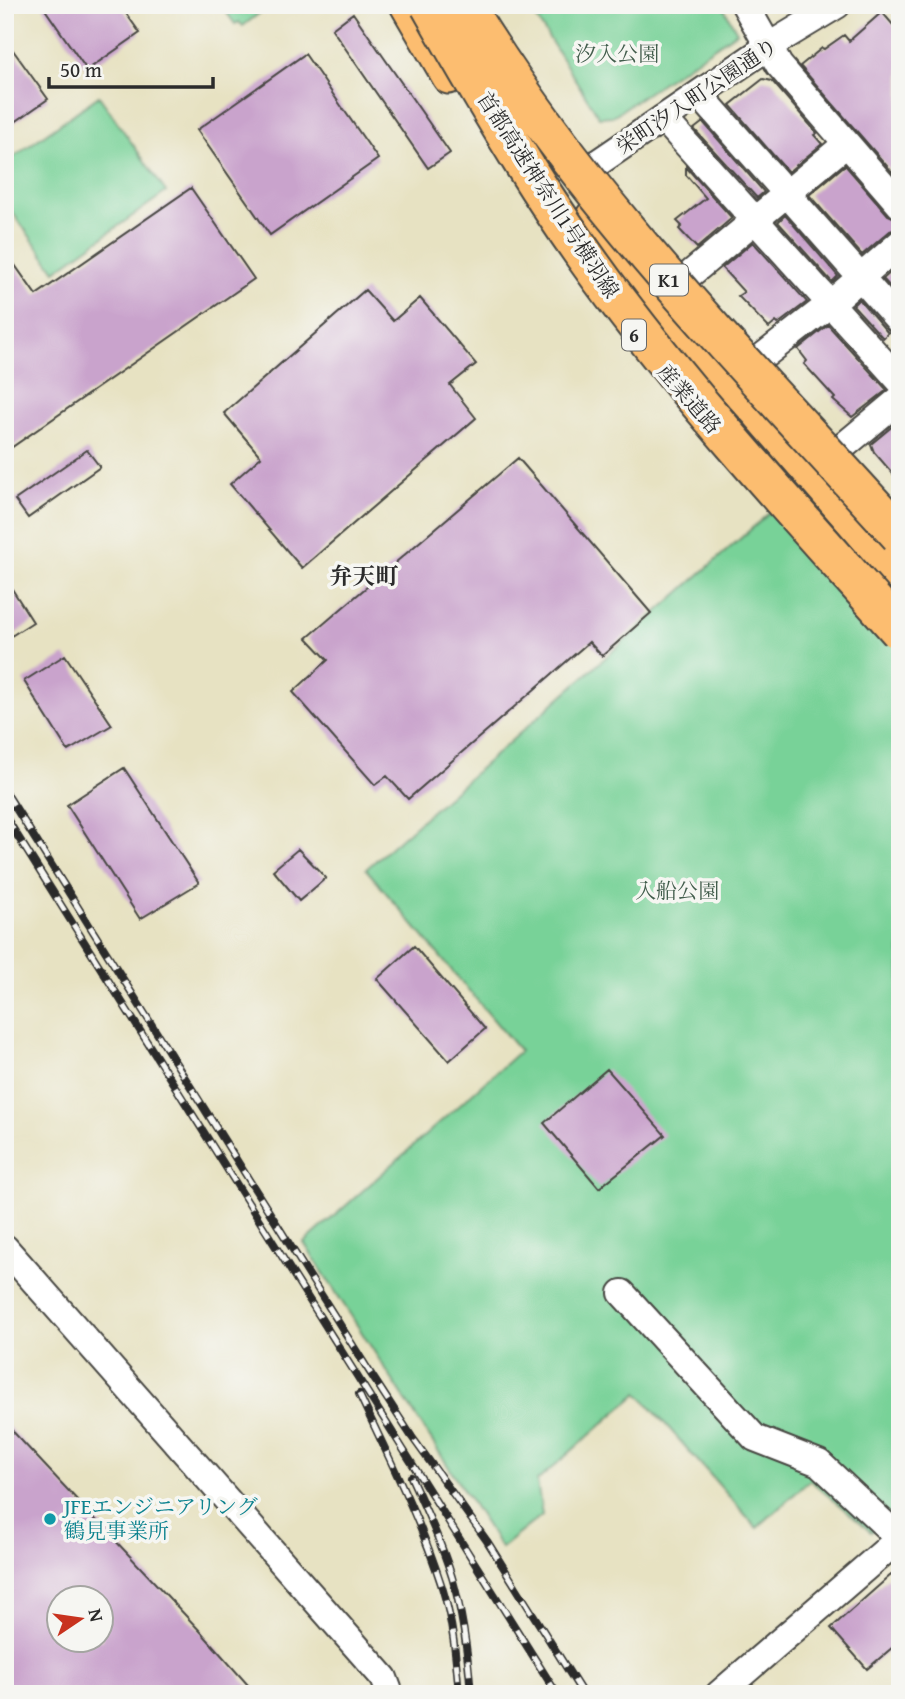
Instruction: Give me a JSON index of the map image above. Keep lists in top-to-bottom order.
{
  "streets": {
    "highway": ["首都高速神奈川1号横羽線", "K1"],
    "main road": ["6", "産業道路"],
    "street": ["栄町汐入町公園通り"]
  },
  "crossings": [
    ["首都高速神奈川1号横羽線", "産業道路"]
  ],
  "districts": ["弁天町"],
  "parks": ["汐入公園", "入船公園"],
  "places": ["JFEエンジニアリング 鶴見事業所"],
  "scale_bar": "50 m",
  "north": "right"
}
